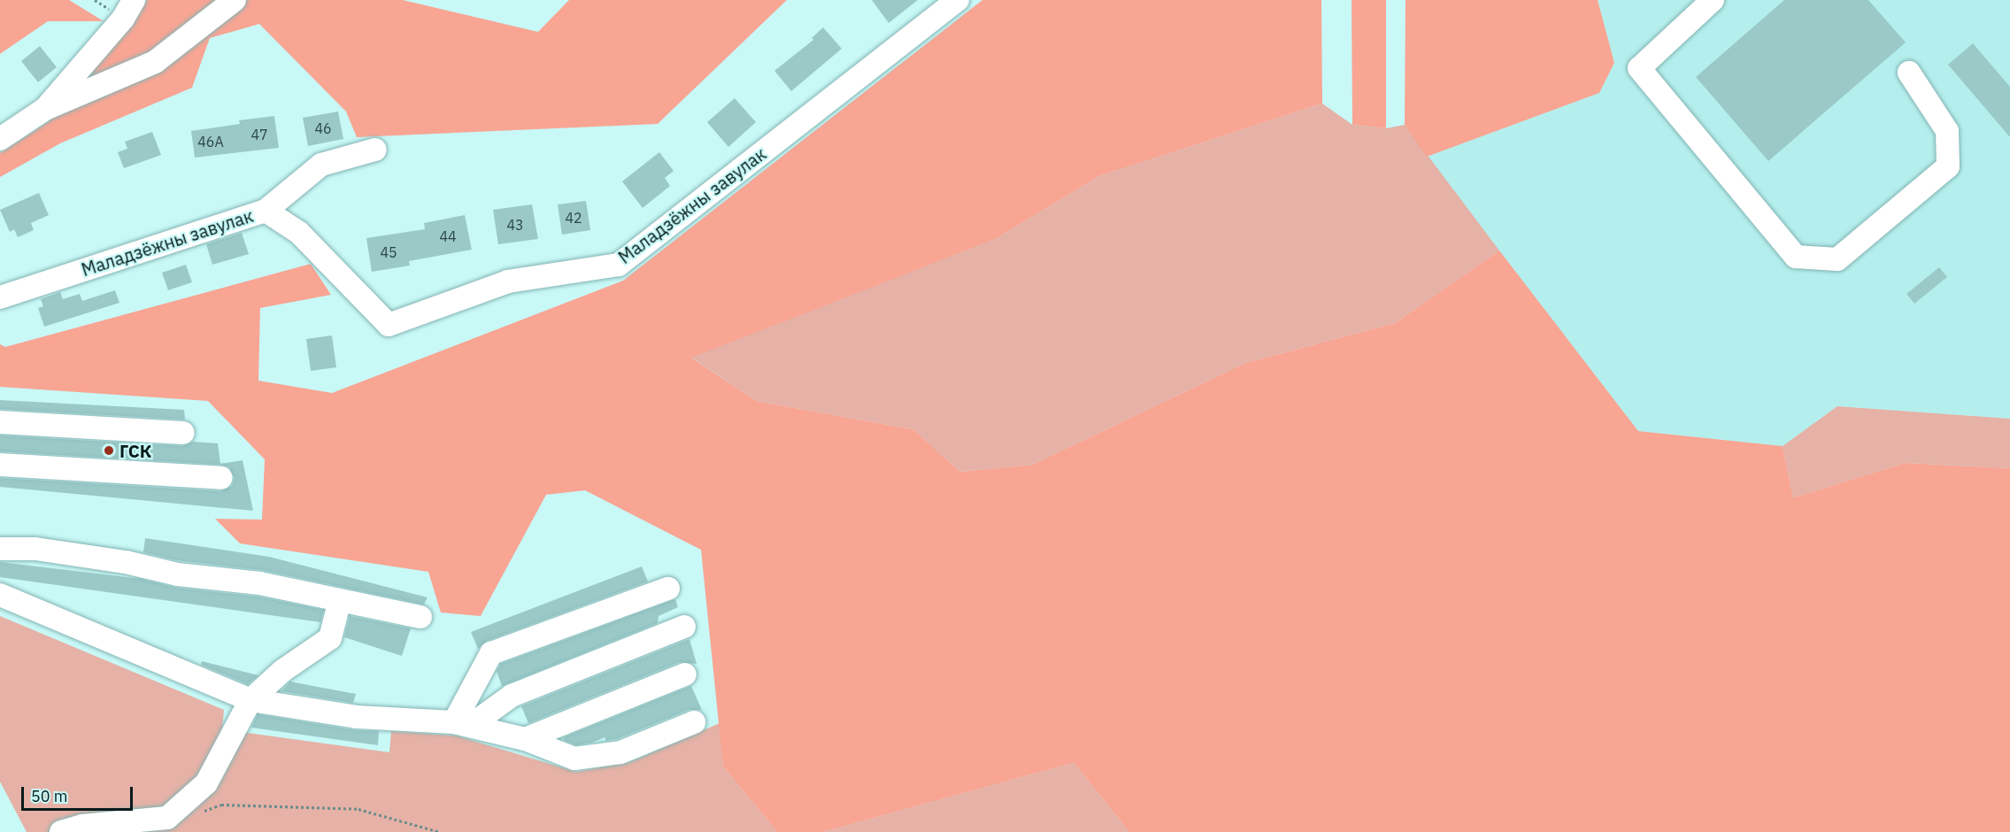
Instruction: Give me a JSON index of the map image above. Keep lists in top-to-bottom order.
{
  "streets": {
    "street": ["Маладзёжны завулак"]
  },
  "places": ["ГСК"],
  "house_numbers": [
    "46",
    "47",
    "46А",
    "42",
    "43",
    "44",
    "45"
  ],
  "scale_bar": "50 m"
}
